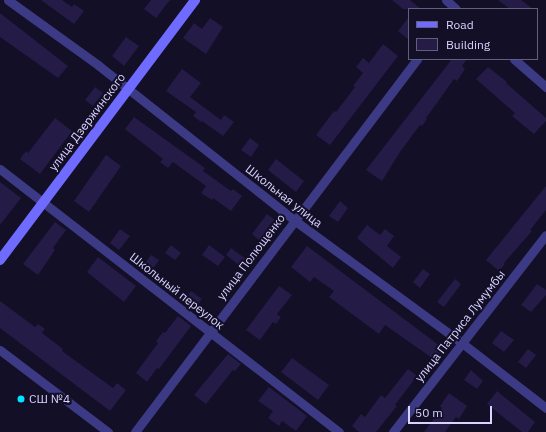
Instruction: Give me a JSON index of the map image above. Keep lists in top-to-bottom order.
{
  "streets": {
    "street": [
      "улица Дзержинского",
      "Школьная улица",
      "улица Полющенко",
      "Школьный переулок",
      "улица Патриса Лумумбы"
    ]
  },
  "crossings": [
    ["улица Дзержинского", "Школьная улица"],
    ["улица Дзержинского", "Школьный переулок"],
    ["Школьная улица", "улица Полющенко"],
    ["Школьная улица", "улица Патриса Лумумбы"],
    ["улица Полющенко", "Школьный переулок"]
  ],
  "places": ["СШ №4"],
  "legend": ["Road", "Building"],
  "scale_bar": "50 m"
}
